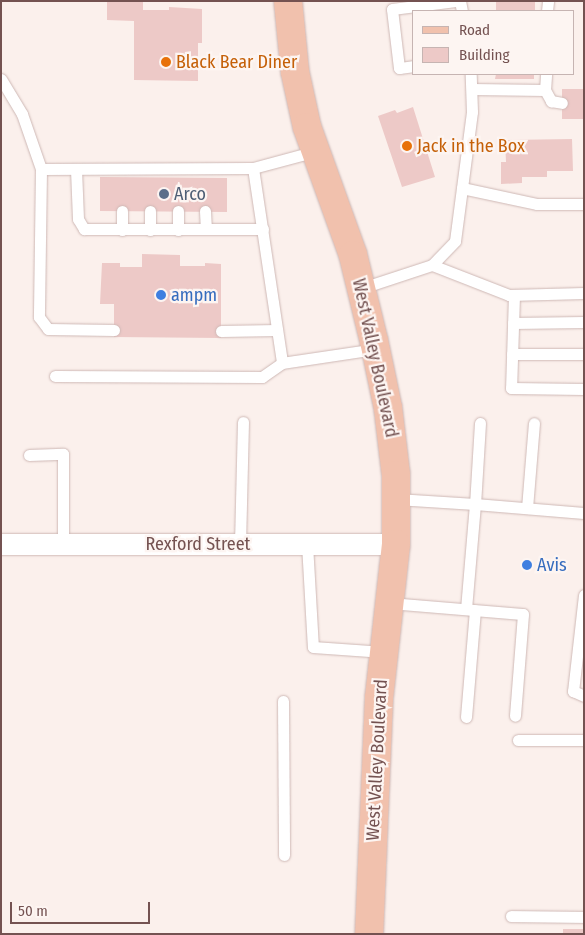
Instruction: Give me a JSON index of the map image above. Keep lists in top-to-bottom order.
{
  "streets": {
    "main road": ["West Valley Boulevard"],
    "street": ["Rexford Street"]
  },
  "crossings": [
    ["West Valley Boulevard", "Rexford Street"]
  ],
  "places": [
    "Black Bear Diner",
    "Jack in the Box",
    "Arco",
    "ampm",
    "Avis"
  ],
  "legend": ["Road", "Building"],
  "scale_bar": "50 m"
}
